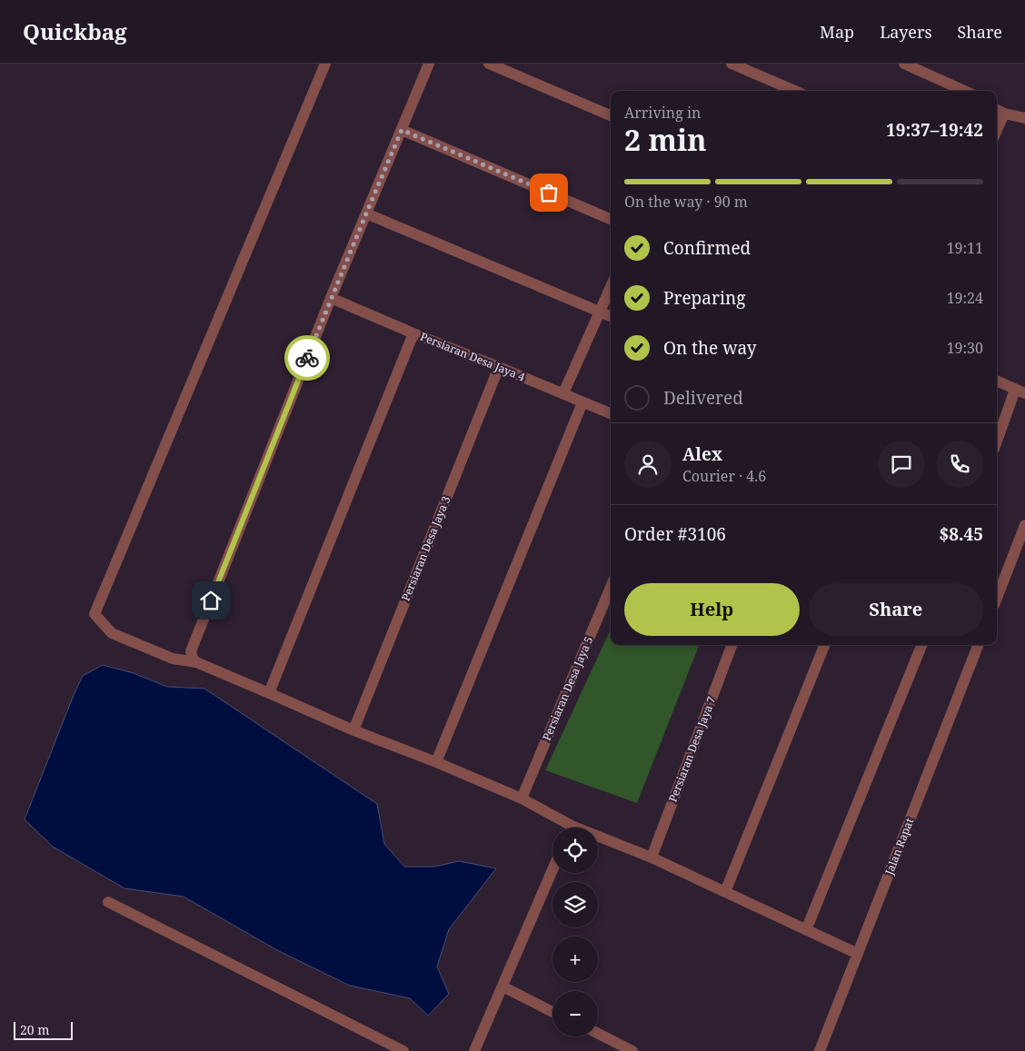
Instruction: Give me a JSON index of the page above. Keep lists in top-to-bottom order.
{
  "streets": {
    "street": [
      "Persiaran Desa Jaya 4",
      "Persiaran Desa Jaya 3",
      "Persiaran Desa Jaya 5",
      "Persiaran Desa Jaya 7",
      "Jalan Rapat"
    ]
  },
  "crossings": [
    ["Persiaran Desa Jaya 4", "Persiaran Desa Jaya 3"]
  ],
  "scale_bar": "20 m",
  "page": {
    "header": "Quickbag",
    "nav": ["Map", "Layers", "Share"],
    "heading": ["2 min", "Arriving in", "19:37–19:42"],
    "panel": [
      "Alex",
      "Courier · 4.6",
      "Order #3106",
      "$8.45"
    ],
    "bar": "On the way · 90 m",
    "list": [
      ["Confirmed", "19:11"],
      ["Preparing", "19:24"],
      ["On the way", "19:30"],
      "Delivered"
    ],
    "buttons": ["Help", "Share"],
    "map_buttons": ["+", "−"],
    "scale": "20 m"
  }
}
